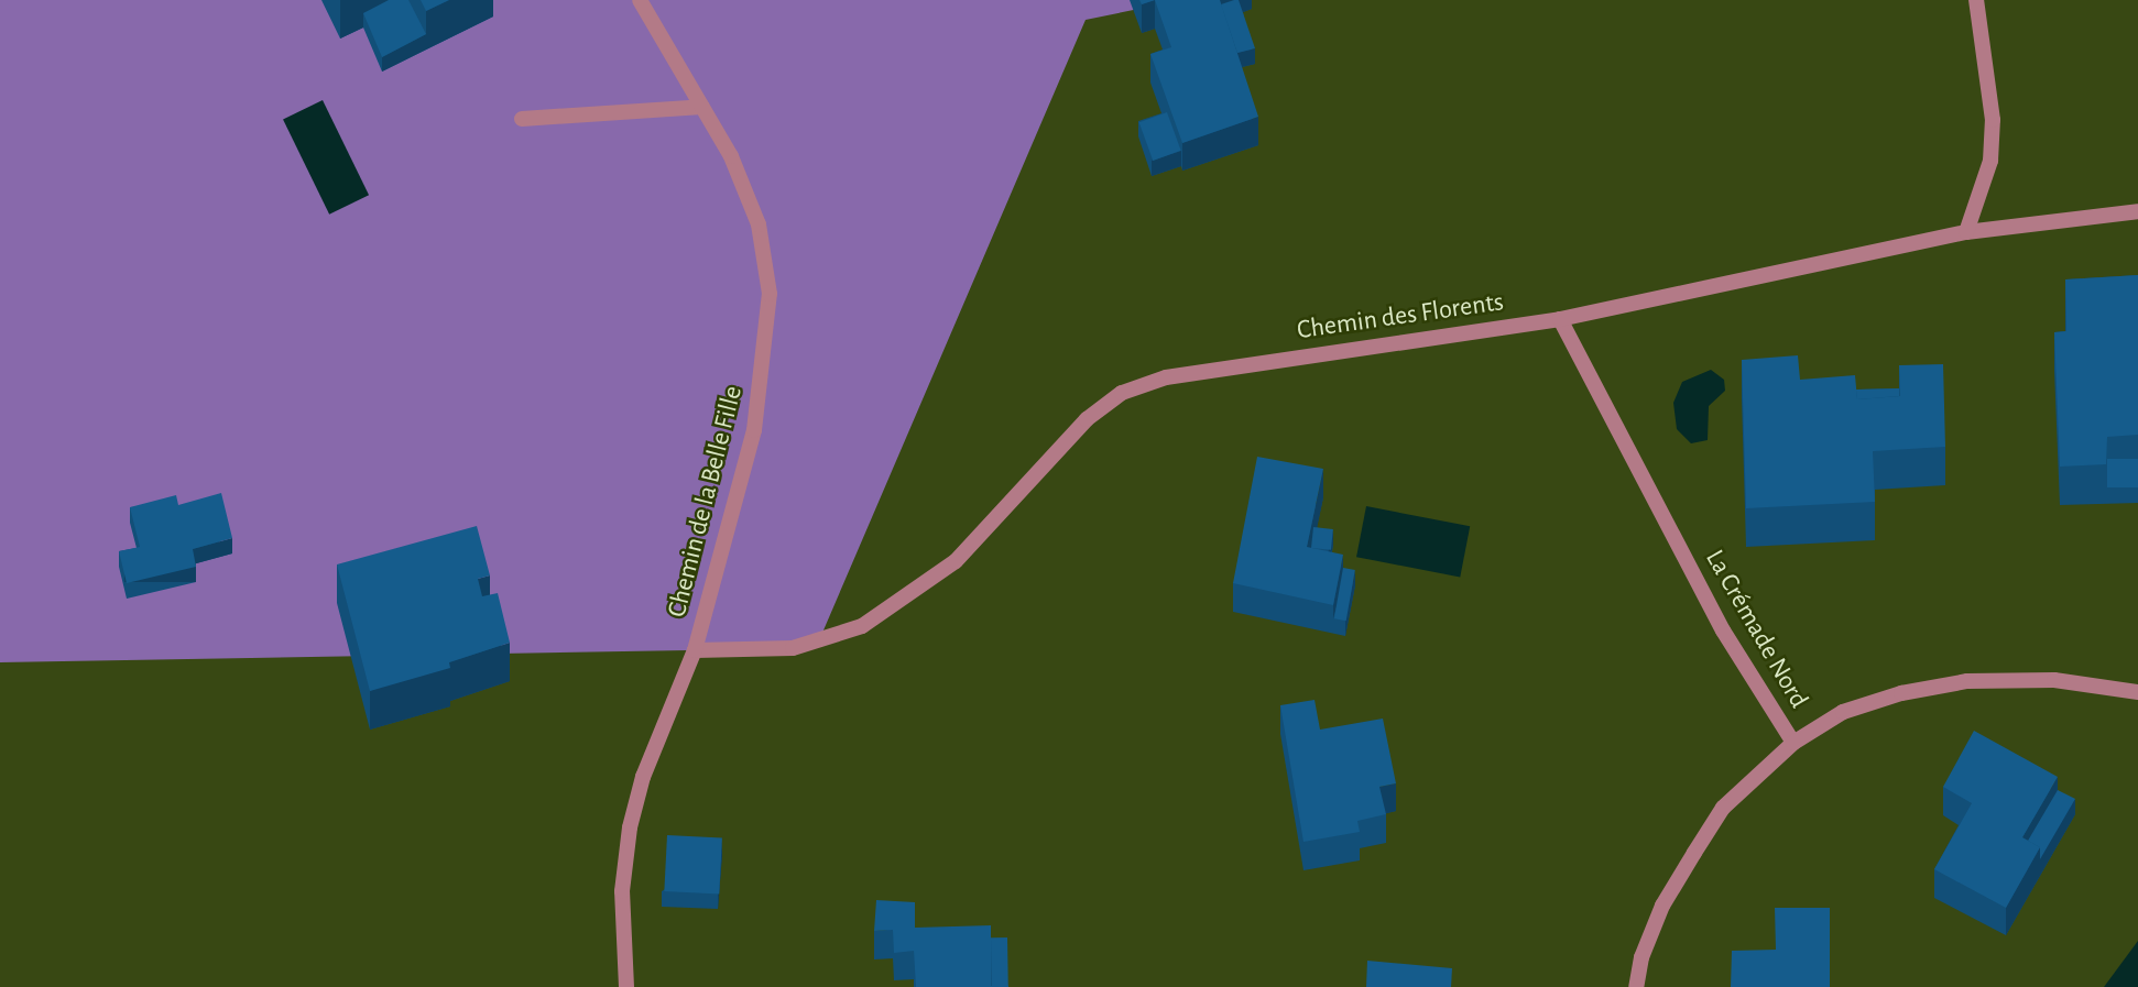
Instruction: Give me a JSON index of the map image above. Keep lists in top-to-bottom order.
{
  "streets": {
    "street": ["Chemin des Florents", "Chemin de la Belle Fille", "La Crémade Nord"]
  },
  "crossings": [
    ["Chemin des Florents", "Chemin de la Belle Fille"],
    ["Chemin des Florents", "La Crémade Nord"]
  ]
}
